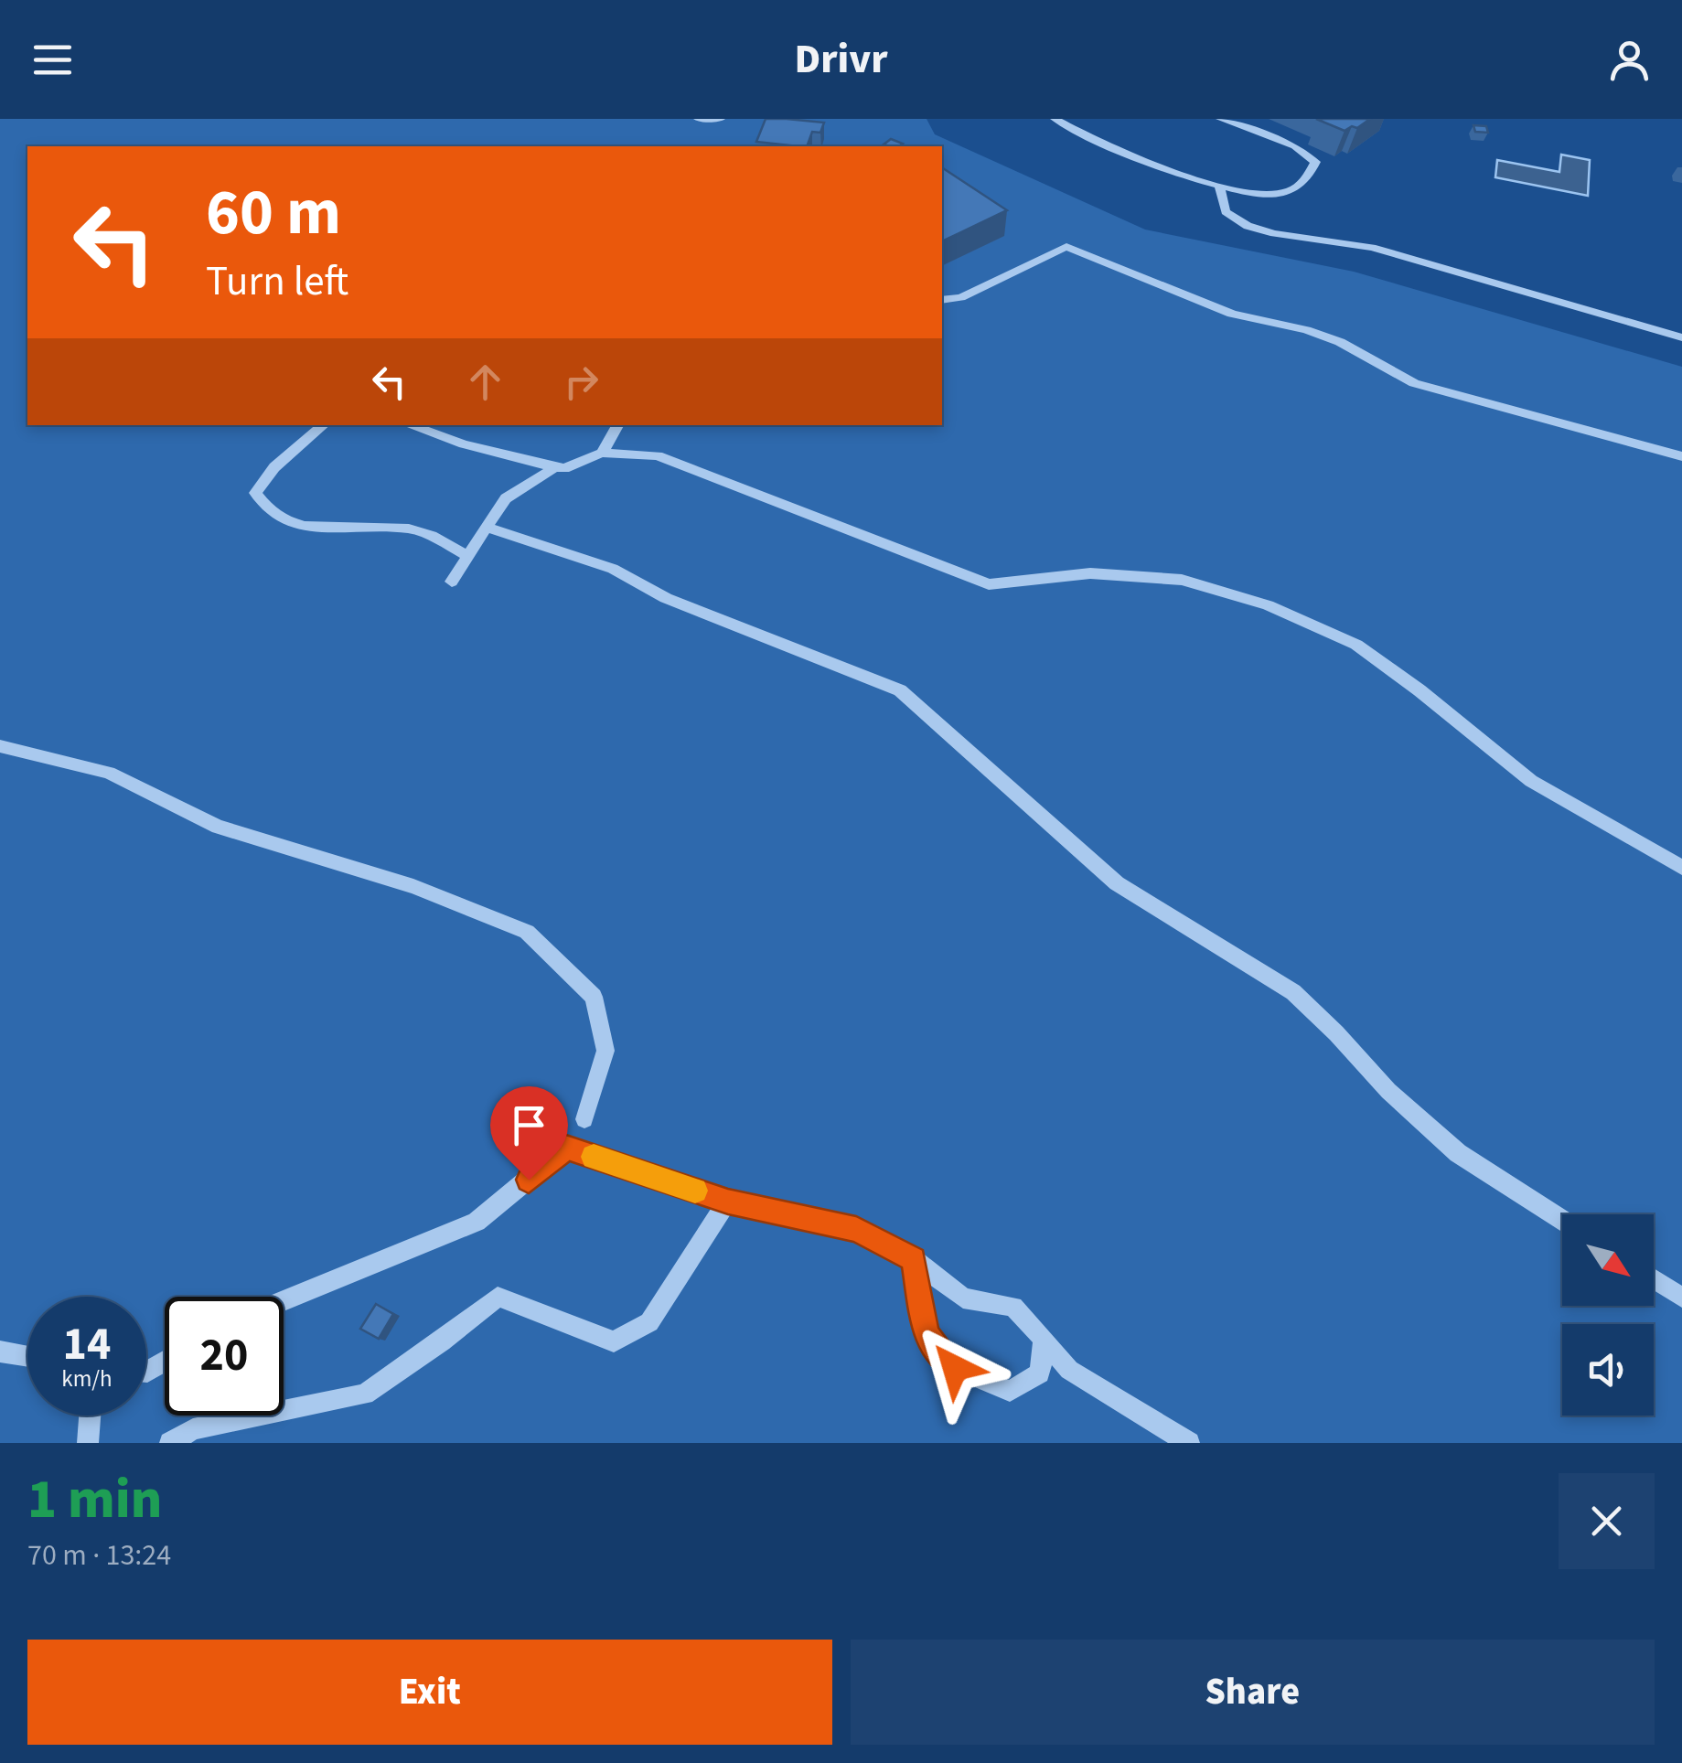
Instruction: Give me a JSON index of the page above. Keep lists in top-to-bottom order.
{
  "north": "bottom right",
  "page": {
    "header": "Drivr",
    "turn": ["60 m", "Turn left"],
    "speed": "14 km/h",
    "limit": "20",
    "heading": ["1 min", "70 m · 13:24"],
    "buttons": ["Exit", "Share"]
  }
}
